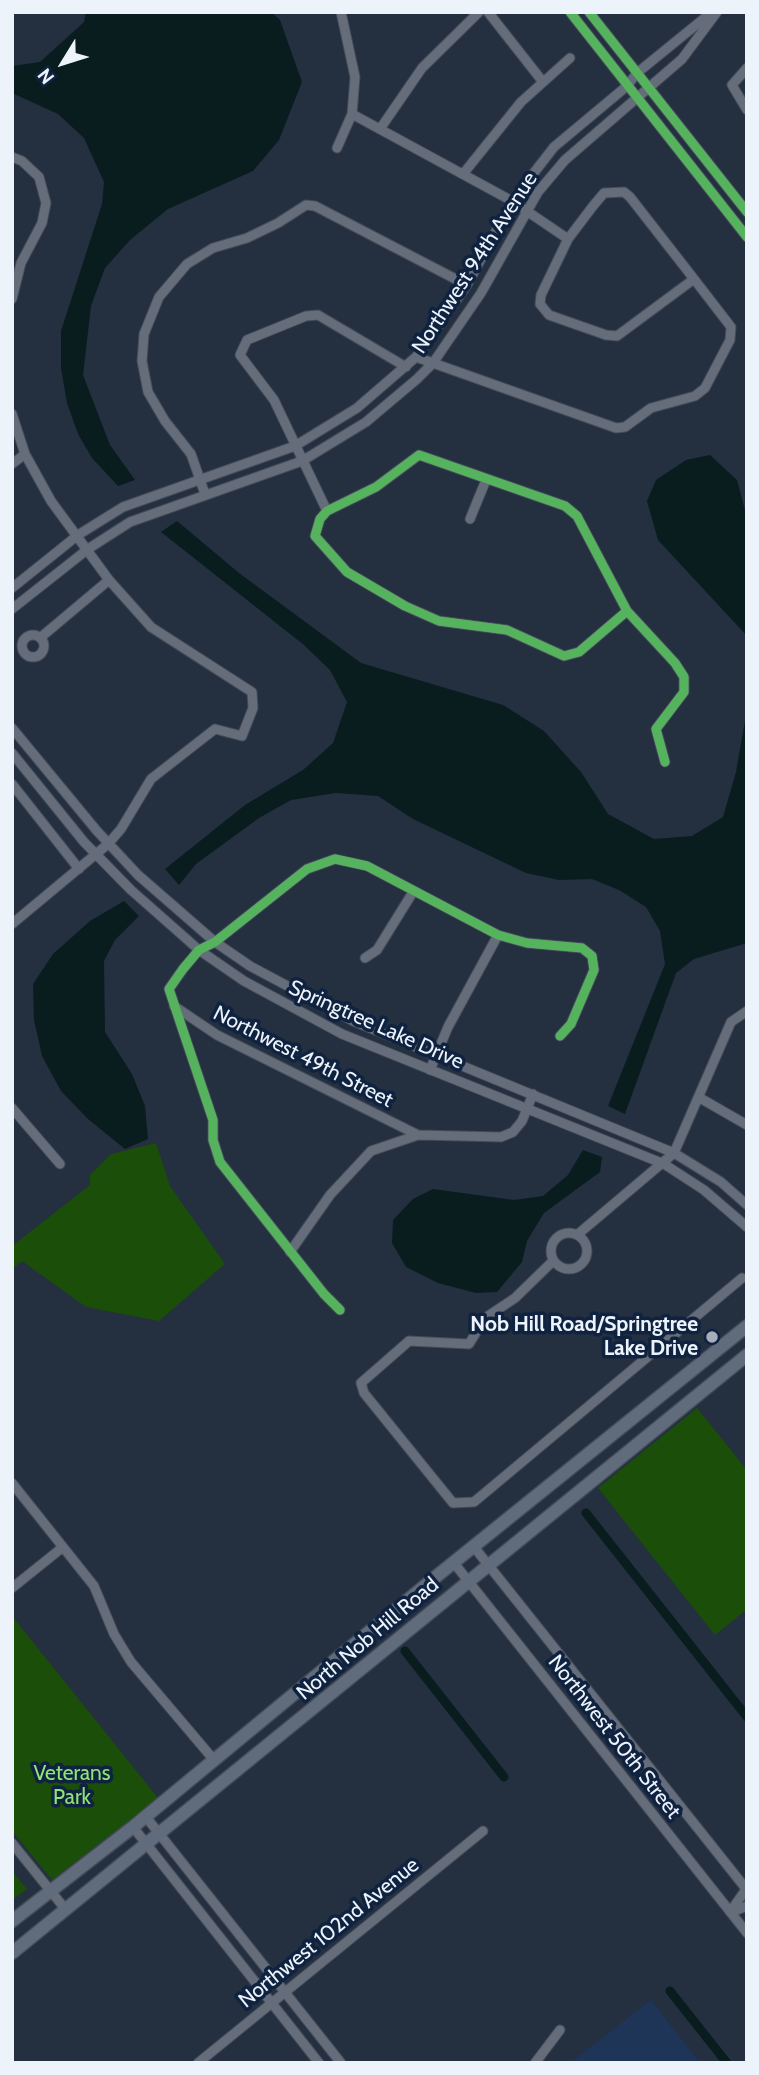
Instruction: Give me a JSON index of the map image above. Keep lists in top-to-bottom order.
{
  "streets": {
    "main road": ["North Nob Hill Road"],
    "street": [
      "Northwest 94th Avenue",
      "Springtree Lake Drive",
      "Northwest 49th Street",
      "Northwest 50th Street",
      "Northwest 102nd Avenue"
    ]
  },
  "crossings": [
    ["North Nob Hill Road", "Northwest 50th Street"]
  ],
  "parks": ["Veterans Park"],
  "places": ["Nob Hill Road/Springtree Lake Drive"],
  "north": "bottom left"
}
